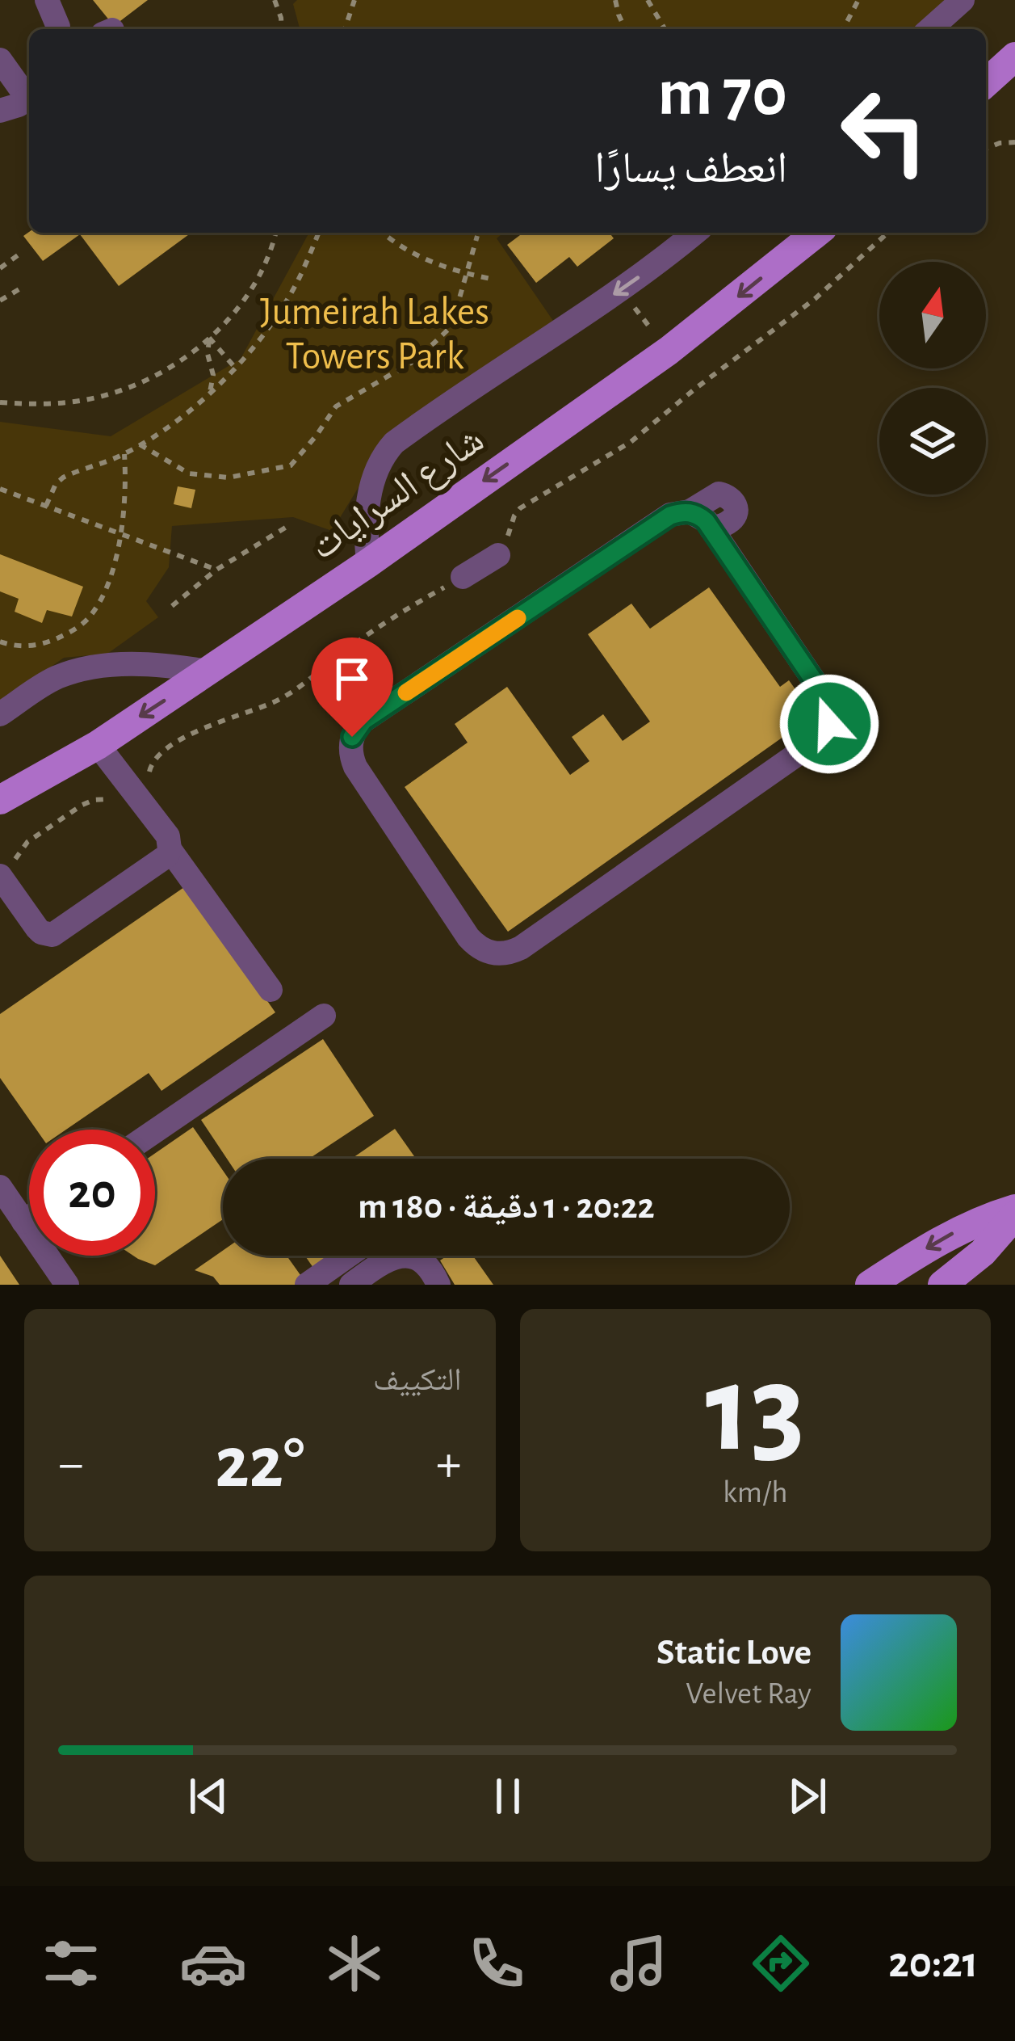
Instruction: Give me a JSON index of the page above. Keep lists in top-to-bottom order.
{
  "streets": {
    "main road": ["شارع السرايات"]
  },
  "one_way": ["شارع السرايات"],
  "parks": ["Jumeirah Lakes Towers Park"],
  "north": "top",
  "page": {
    "turn": ["70 m", "انعطف يسارًا"],
    "limit": "20",
    "trip": "20:22 · 1 دقيقة · 180 m",
    "tile": [
      ["13", "km/h"],
      "التكييف"
    ],
    "heat": ["−", "22°", "+"],
    "song": ["Static Love", "Velvet Ray"],
    "tabs": "20:21"
  }
}
